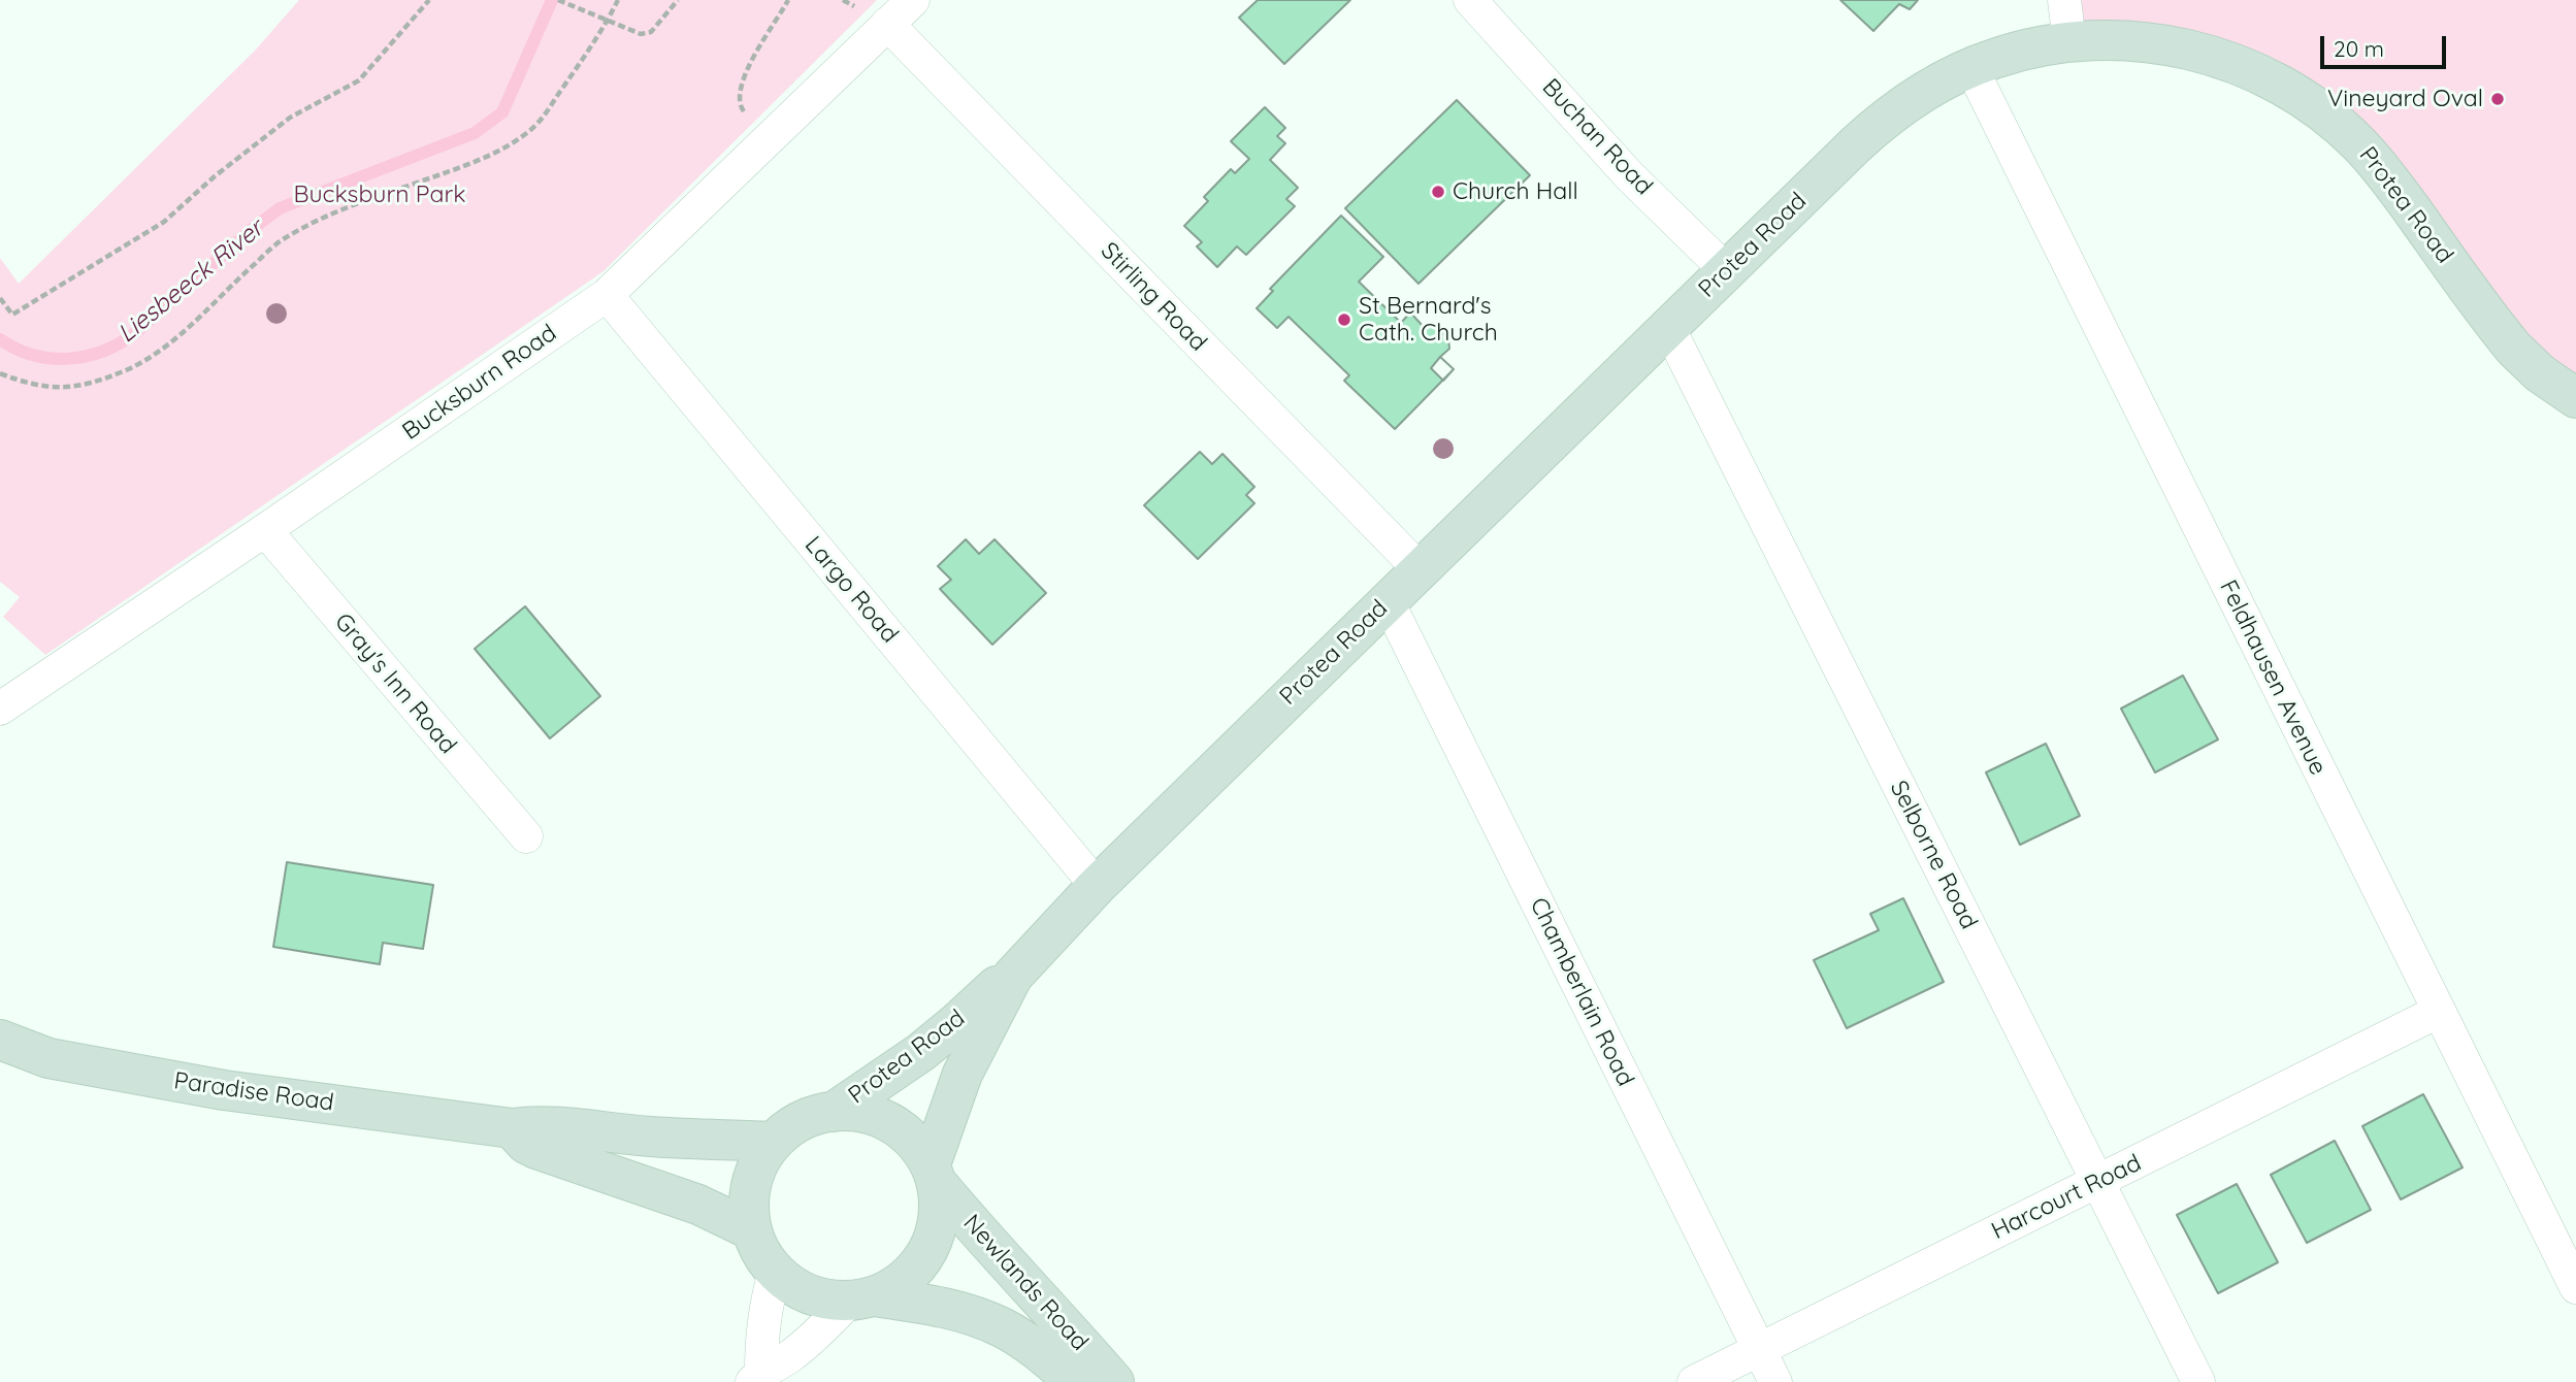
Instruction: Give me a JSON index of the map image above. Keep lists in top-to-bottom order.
{
  "streets": {
    "main road": ["Protea Road", "Paradise Road", "Newlands Road"],
    "street": [
      "Buchan Road",
      "Stirling Road",
      "Bucksburn Road",
      "Largo Road",
      "Feldhausen Avenue",
      "Gray's Inn Road",
      "Selborne Road",
      "Chamberlain Road",
      "Harcourt Road"
    ]
  },
  "crossings": [
    ["Buchan Road", "Protea Road"],
    ["Protea Road", "Stirling Road"],
    ["Protea Road", "Largo Road"],
    ["Protea Road", "Feldhausen Avenue"],
    ["Protea Road", "Selborne Road"],
    ["Protea Road", "Chamberlain Road"],
    ["Protea Road", "Paradise Road"],
    ["Protea Road", "Newlands Road"],
    ["Stirling Road", "Bucksburn Road"],
    ["Bucksburn Road", "Largo Road"],
    ["Bucksburn Road", "Gray's Inn Road"],
    ["Feldhausen Avenue", "Harcourt Road"],
    ["Selborne Road", "Harcourt Road"],
    ["Chamberlain Road", "Harcourt Road"],
    ["Paradise Road", "Newlands Road"]
  ],
  "water": ["Liesbeeck River"],
  "parks": ["Bucksburn Park"],
  "places": ["Vineyard Oval", "Church Hall", "St Bernard's Cath. Church"],
  "scale_bar": "20 m"
}
